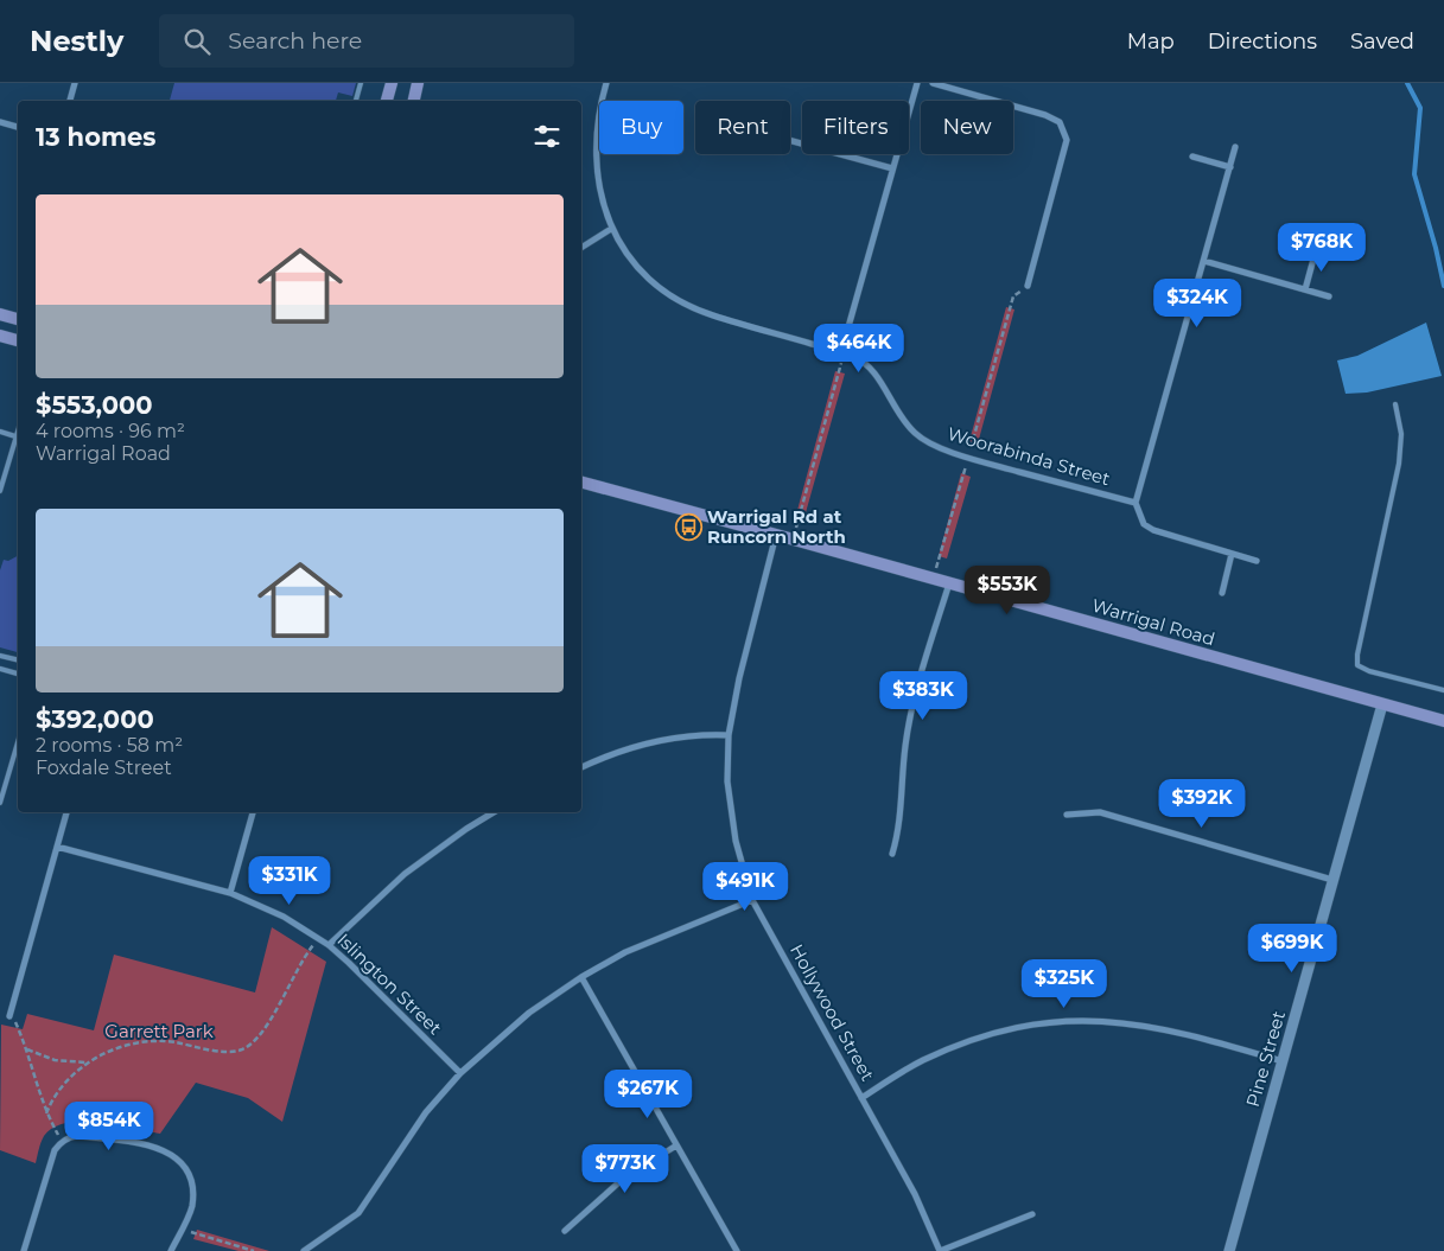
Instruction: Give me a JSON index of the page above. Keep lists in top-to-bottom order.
{
  "streets": {
    "main road": ["Warrigal Road"],
    "street": [
      "Woorabinda Street",
      "Islington Street",
      "Hollywood Street",
      "Pine Street"
    ]
  },
  "crossings": [
    ["Warrigal Road", "Hollywood Street"],
    ["Warrigal Road", "Pine Street"]
  ],
  "parks": ["Garrett Park"],
  "places": {
    "bus stop": ["Warrigal Rd at Runcorn North"]
  },
  "page": {
    "header": "Nestly",
    "search": "Search here",
    "nav": ["Map", "Directions", "Saved"],
    "chip": [
      "Buy",
      "Rent",
      "Filters",
      "New"
    ],
    "heading": "13 homes",
    "list": [
      {
        "name": "$553,000",
        "note": "4 rooms · 96 m² · Warrigal Road"
      },
      {
        "name": "$392,000",
        "note": "2 rooms · 58 m² · Foxdale Street"
      }
    ],
    "price": [
      "$768K",
      "$324K",
      "$464K",
      "$553K",
      "$383K",
      "$392K",
      "$331K",
      "$491K",
      "$699K",
      "$325K",
      "$267K",
      "$854K",
      "$773K"
    ]
  }
}
